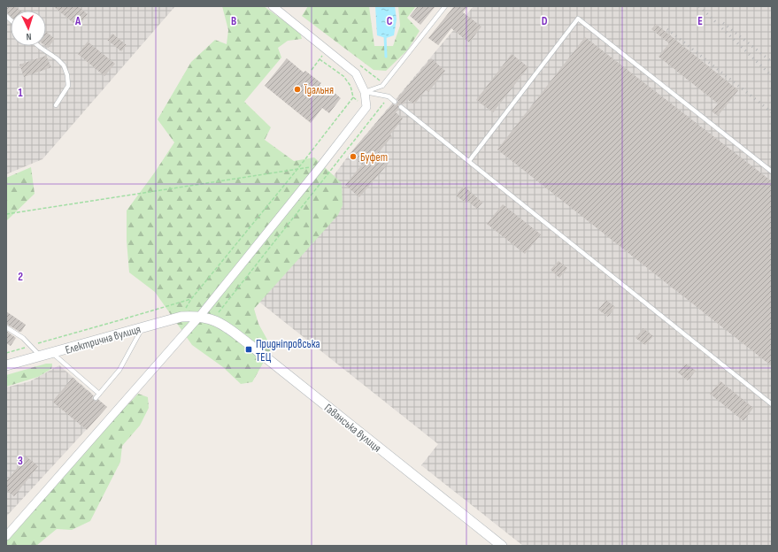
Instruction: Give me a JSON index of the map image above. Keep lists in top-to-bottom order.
{
  "streets": {
    "street": ["Електрична вулиця", "Гаванська вулиця"]
  },
  "crossings": [
    ["Електрична вулиця", "Гаванська вулиця"]
  ],
  "places": {
    "other": ["Їдальня", "Буфет"],
    "transit": ["Придніпровська ТЕЦ"]
  },
  "north": "bottom",
  "grid": {
    "columns": [
      "A",
      "B",
      "C",
      "D",
      "E"
    ],
    "rows": ["1", "2", "3"]
  }
}
